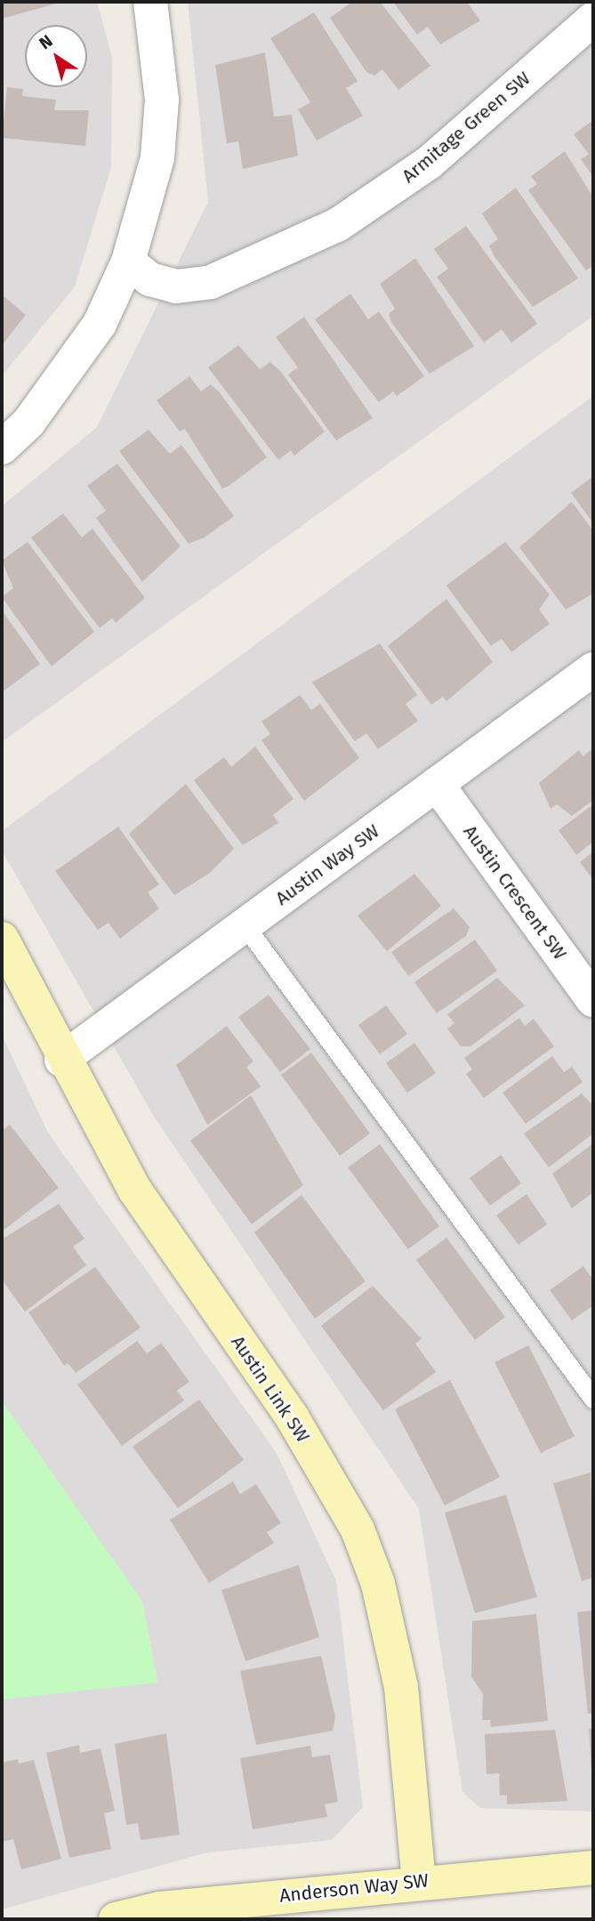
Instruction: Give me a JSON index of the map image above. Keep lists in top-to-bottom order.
{
  "streets": {
    "street": [
      "Armitage Green SW",
      "Austin Way SW",
      "Austin Crescent SW",
      "Austin Link SW",
      "Anderson Way SW"
    ]
  },
  "crossings": [
    ["Austin Way SW", "Austin Crescent SW"],
    ["Austin Way SW", "Austin Link SW"],
    ["Austin Link SW", "Anderson Way SW"]
  ],
  "north": "top left"
}
